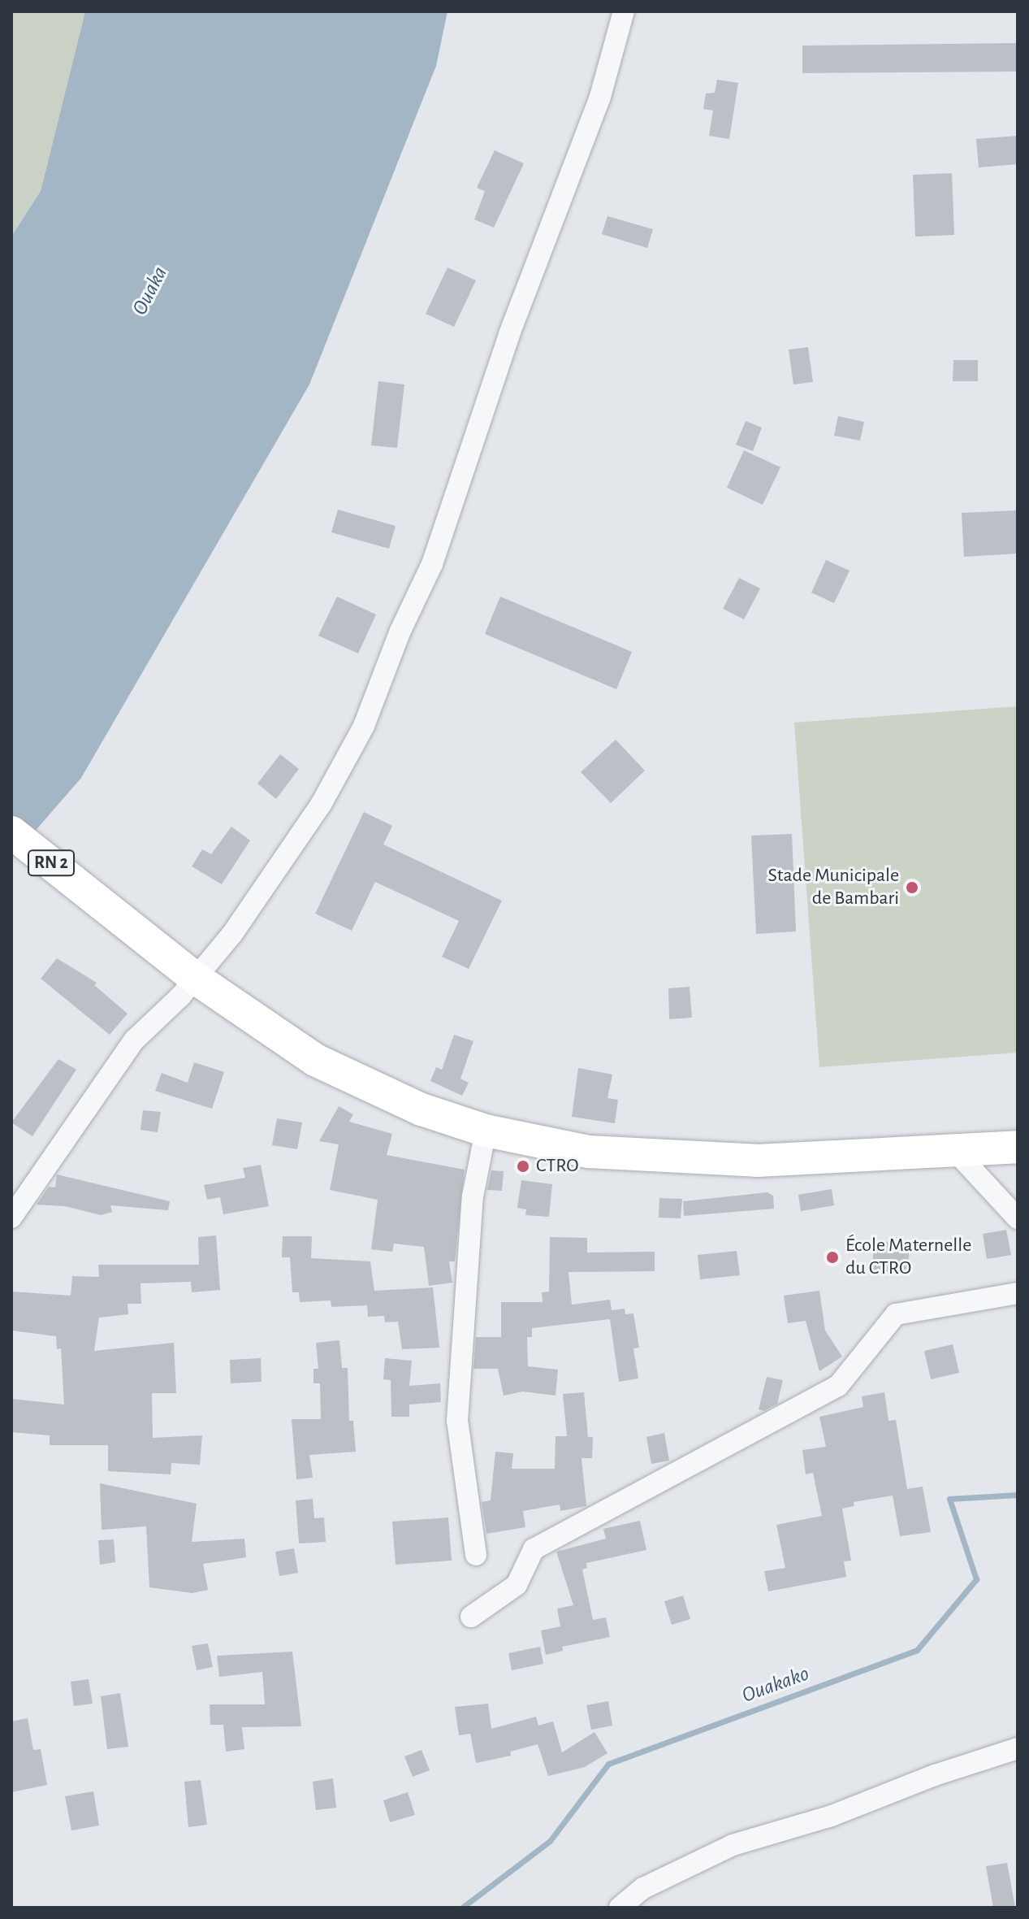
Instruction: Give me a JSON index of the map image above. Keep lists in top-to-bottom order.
{
  "streets": {
    "main road": ["RN 2"]
  },
  "water": ["Ouaka", "Ouakako"],
  "places": ["Stade Municipale de Bambari", "CTRO", "École Maternelle du CTRO"]
}
